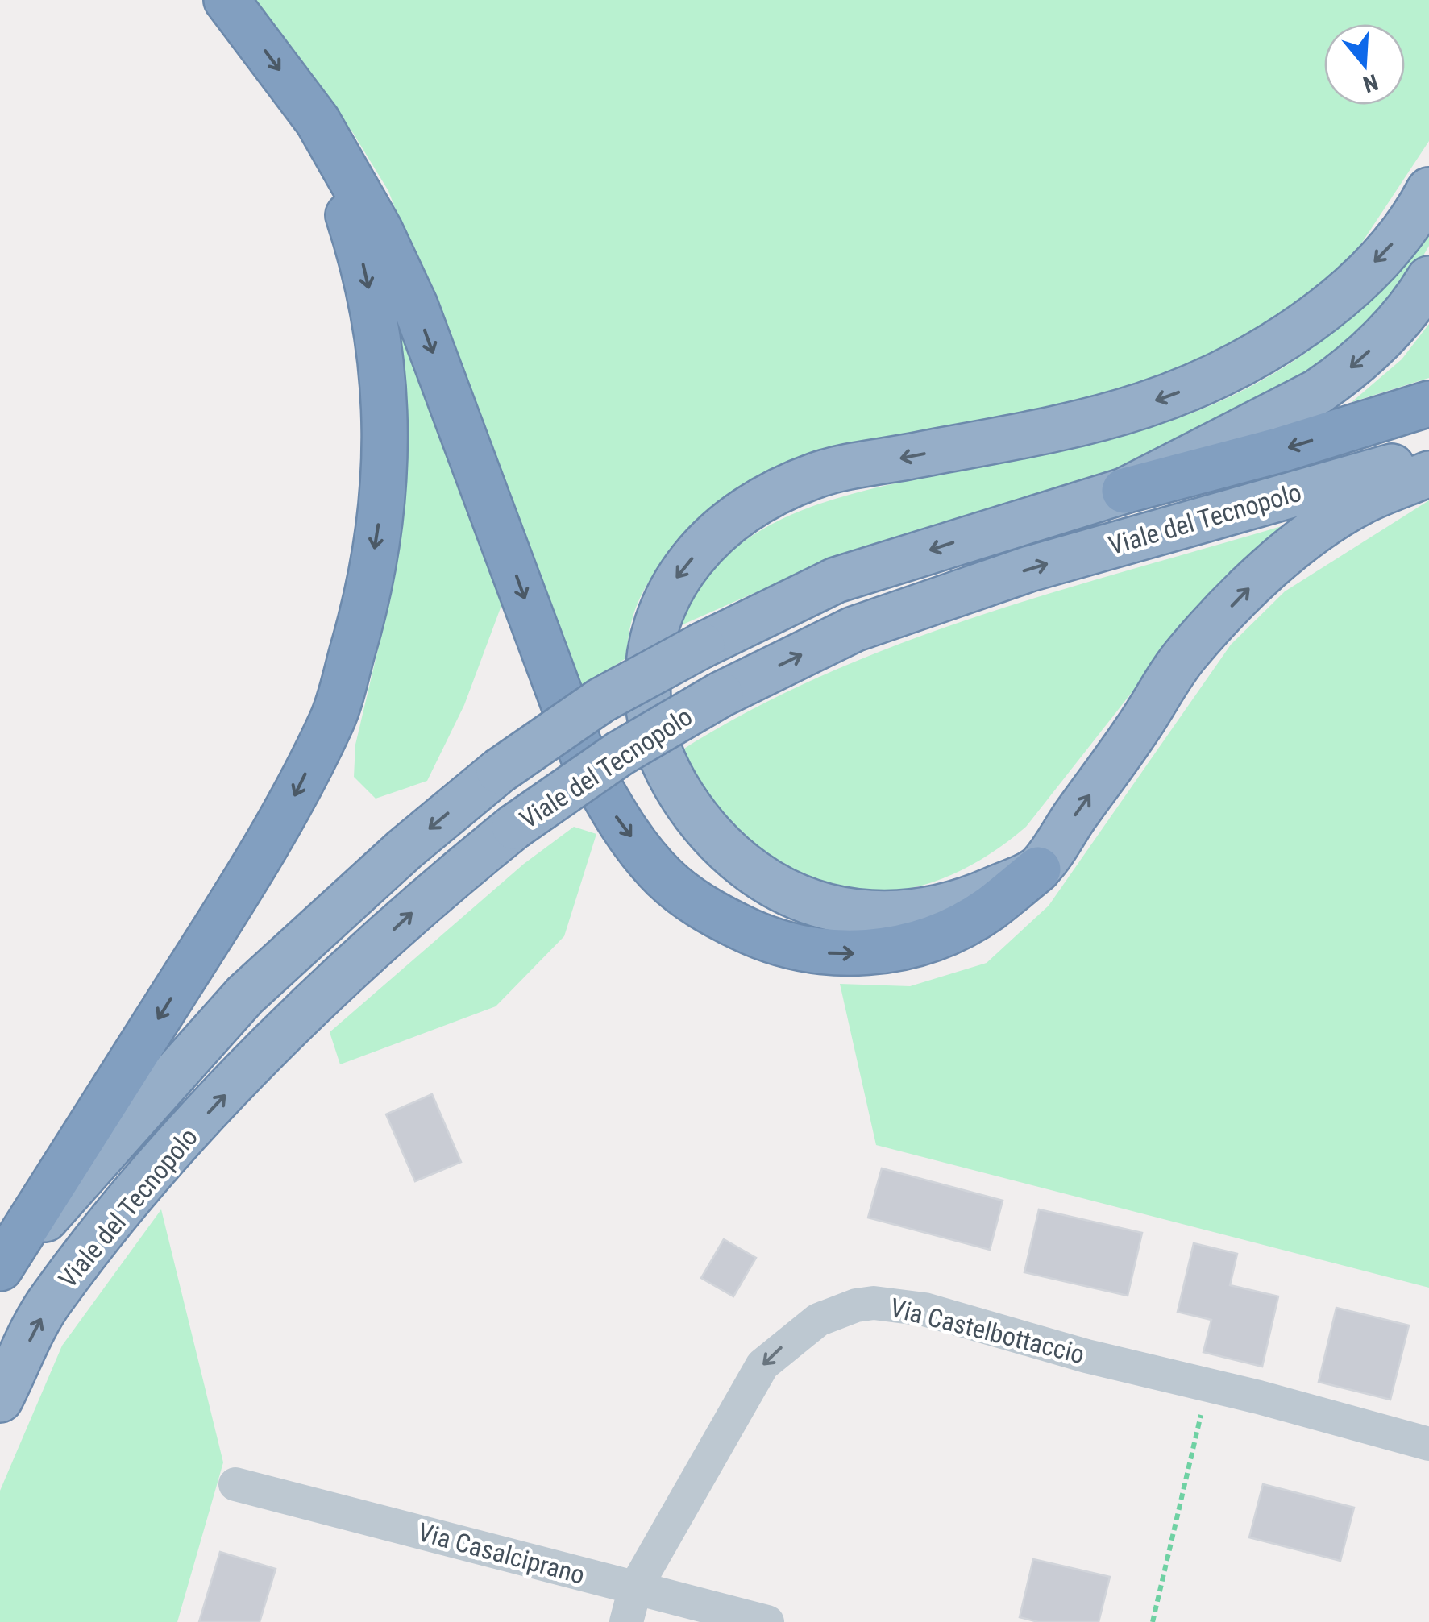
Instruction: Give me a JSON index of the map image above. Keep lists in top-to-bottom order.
{
  "streets": {
    "highway": ["Viale del Tecnopolo"],
    "street": ["Via Castelbottaccio", "Via Casalciprano"]
  },
  "crossings": [
    ["Via Castelbottaccio", "Via Casalciprano"]
  ],
  "one_way": ["Via Castelbottaccio"],
  "north": "bottom"
}
